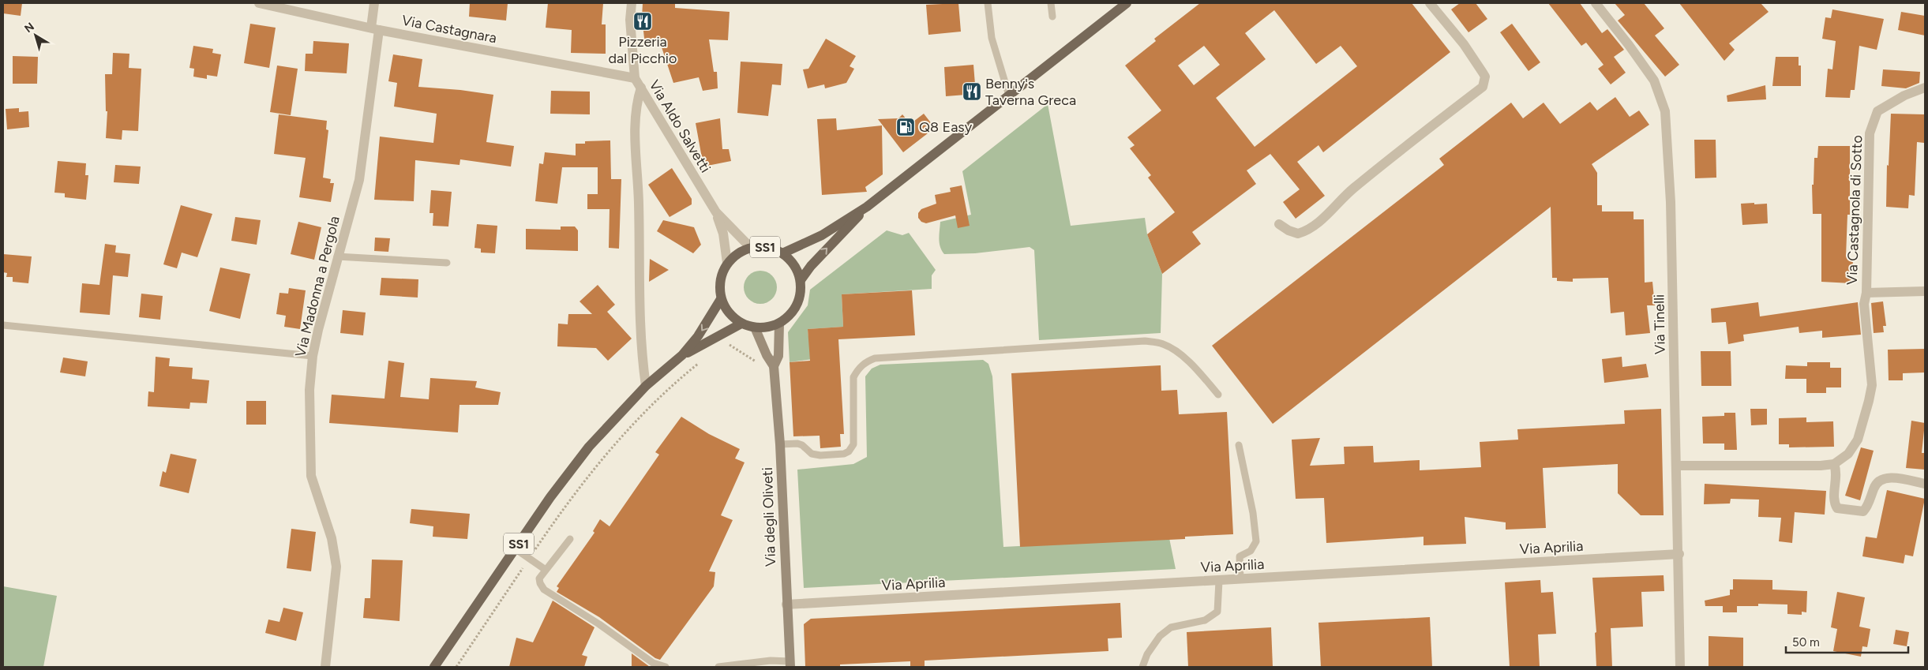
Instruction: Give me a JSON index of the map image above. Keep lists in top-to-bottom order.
{
  "streets": {
    "main road": ["SS1", "Via degli Oliveti"],
    "street": [
      "Via Castagnara",
      "Via Aldo Salvetti",
      "Via Castagnola di Sotto",
      "Via Madonna a Pergola",
      "Via Tinelli",
      "Via Aprilia"
    ]
  },
  "crossings": [
    ["Via Castagnara", "Via Aldo Salvetti"],
    ["Via Castagnara", "Via Madonna a Pergola"],
    ["Via Aldo Salvetti", "SS1"],
    ["Via Aldo Salvetti", "Via degli Oliveti"],
    ["SS1", "Via degli Oliveti"],
    ["Via Tinelli", "Via Aprilia"],
    ["Via degli Oliveti", "Via Aprilia"]
  ],
  "places": {
    "restaurant": ["Pizzeria dal Picchio", "Benny's Taverna Greca"],
    "fuel station": ["Q8 Easy"]
  },
  "scale_bar": "50 m",
  "north": "top left"
}
